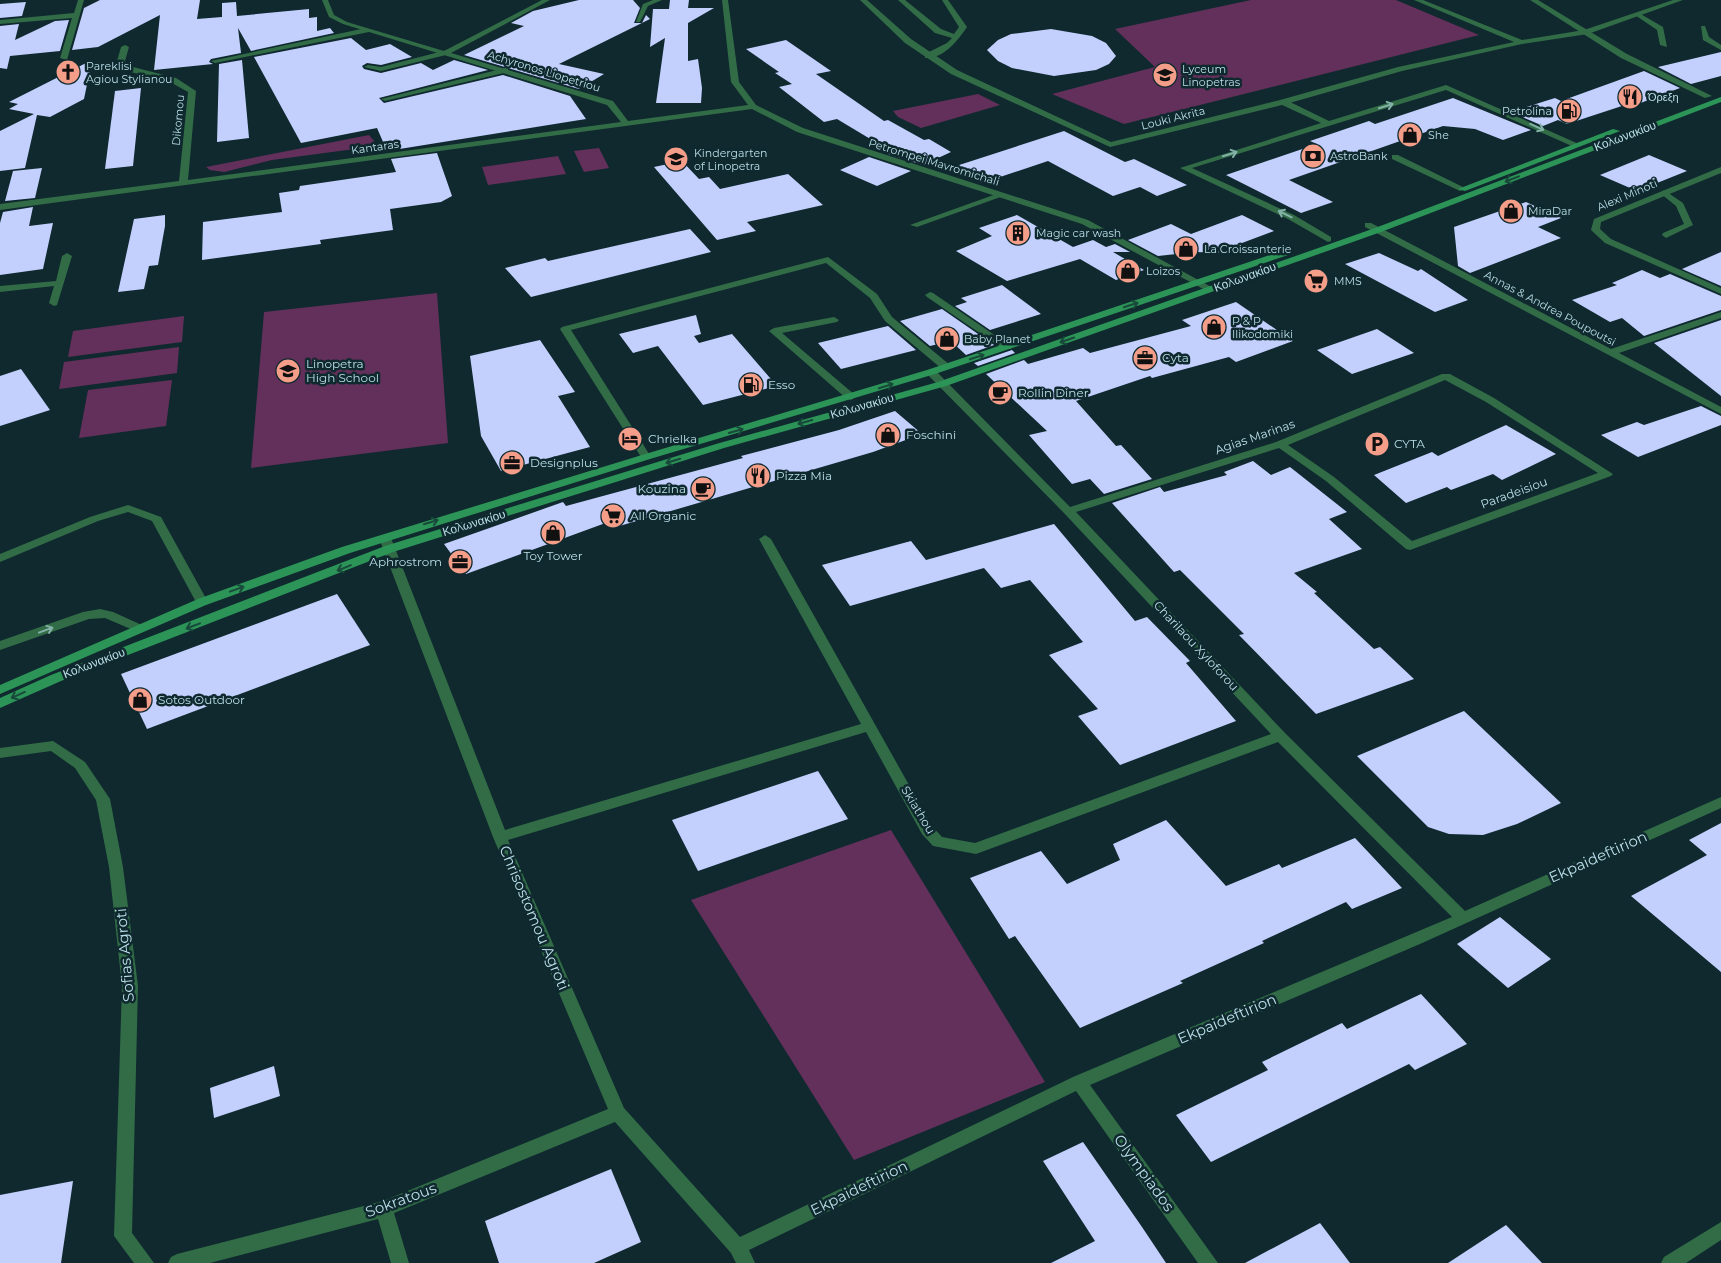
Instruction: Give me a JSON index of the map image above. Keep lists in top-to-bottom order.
{
  "streets": {
    "main road": ["Κολωνακίου"],
    "street": [
      "Achyronos Liopetriou",
      "Louki Akrita",
      "Dikomou",
      "Kantaras",
      "Petrompei Mavromichali",
      "Alexi Minoti",
      "Annas & Andrea Poupoutsi",
      "Agias Marinas",
      "Paradeisiou",
      "Charilaou Xyloforou",
      "Skiathou",
      "Ekpaideftirion",
      "Chrisostomou Agroti",
      "Sofias Agroti",
      "Olympiados",
      "Sokratous"
    ]
  },
  "crossings": [
    ["Achyronos Liopetriou", "Kantaras"],
    ["Dikomou", "Kantaras"],
    ["Κολωνακίου", "Petrompei Mavromichali"],
    ["Κολωνακίου", "Annas & Andrea Poupoutsi"],
    ["Κολωνακίου", "Charilaou Xyloforou"],
    ["Κολωνακίου", "Chrisostomou Agroti"],
    ["Kantaras", "Petrompei Mavromichali"],
    ["Agias Marinas", "Paradeisiou"],
    ["Agias Marinas", "Charilaou Xyloforou"],
    ["Charilaou Xyloforou", "Skiathou"],
    ["Charilaou Xyloforou", "Ekpaideftirion"],
    ["Ekpaideftirion", "Chrisostomou Agroti"],
    ["Ekpaideftirion", "Olympiados"],
    ["Chrisostomou Agroti", "Sokratous"]
  ],
  "places": {
    "church": ["Pareklisi Agiou Stylianou"],
    "school or university": ["Lyceum Linopetras", "Kindergarten of Linopetra", "Linopetra High School"],
    "restaurant": ["Όρεξη", "Pizza Mia"],
    "fuel station": ["Petrolina", "Esso"],
    "shop": [
      "She",
      "MiraDar",
      "La Croissanterie",
      "Loizos",
      "P & P Ilikodomiki",
      "Baby Planet",
      "Foschini",
      "Toy Tower",
      "Sotos Outdoor"
    ],
    "bank": ["AstroBank"],
    "building": ["Magic car wash"],
    "supermarket": ["MMS", "All Organic"],
    "office": ["Cyta", "Designplus", "Aphrostrom"],
    "cafe": ["Rollin Diner", "Kouzina"],
    "hotel": ["Chrielka"],
    "parking": ["CYTA"]
  }
}
